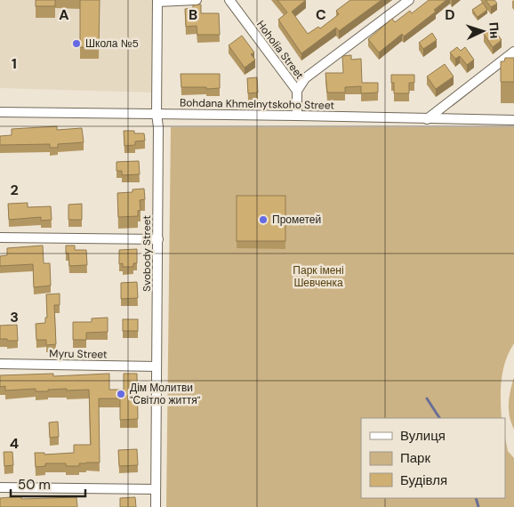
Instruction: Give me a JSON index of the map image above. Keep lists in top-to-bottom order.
{
  "streets": {
    "street": [
      "Hoholia Street",
      "Bohdana Khmelnytskoho Street",
      "Svobody Street",
      "Myru Street"
    ]
  },
  "crossings": [
    ["Bohdana Khmelnytskoho Street", "Svobody Street"],
    ["Svobody Street", "Myru Street"]
  ],
  "parks": ["Парк імені Шевченка"],
  "places": ["Школа №5", "Прометей", "Дім Молитви \"Світло життя\""],
  "legend": ["Вулиця", "Парк", "Будівля"],
  "scale_bar": "50 m",
  "north": "right",
  "grid": {
    "columns": [
      "A",
      "B",
      "C",
      "D"
    ],
    "rows": [
      "1",
      "2",
      "3",
      "4"
    ]
  }
}
